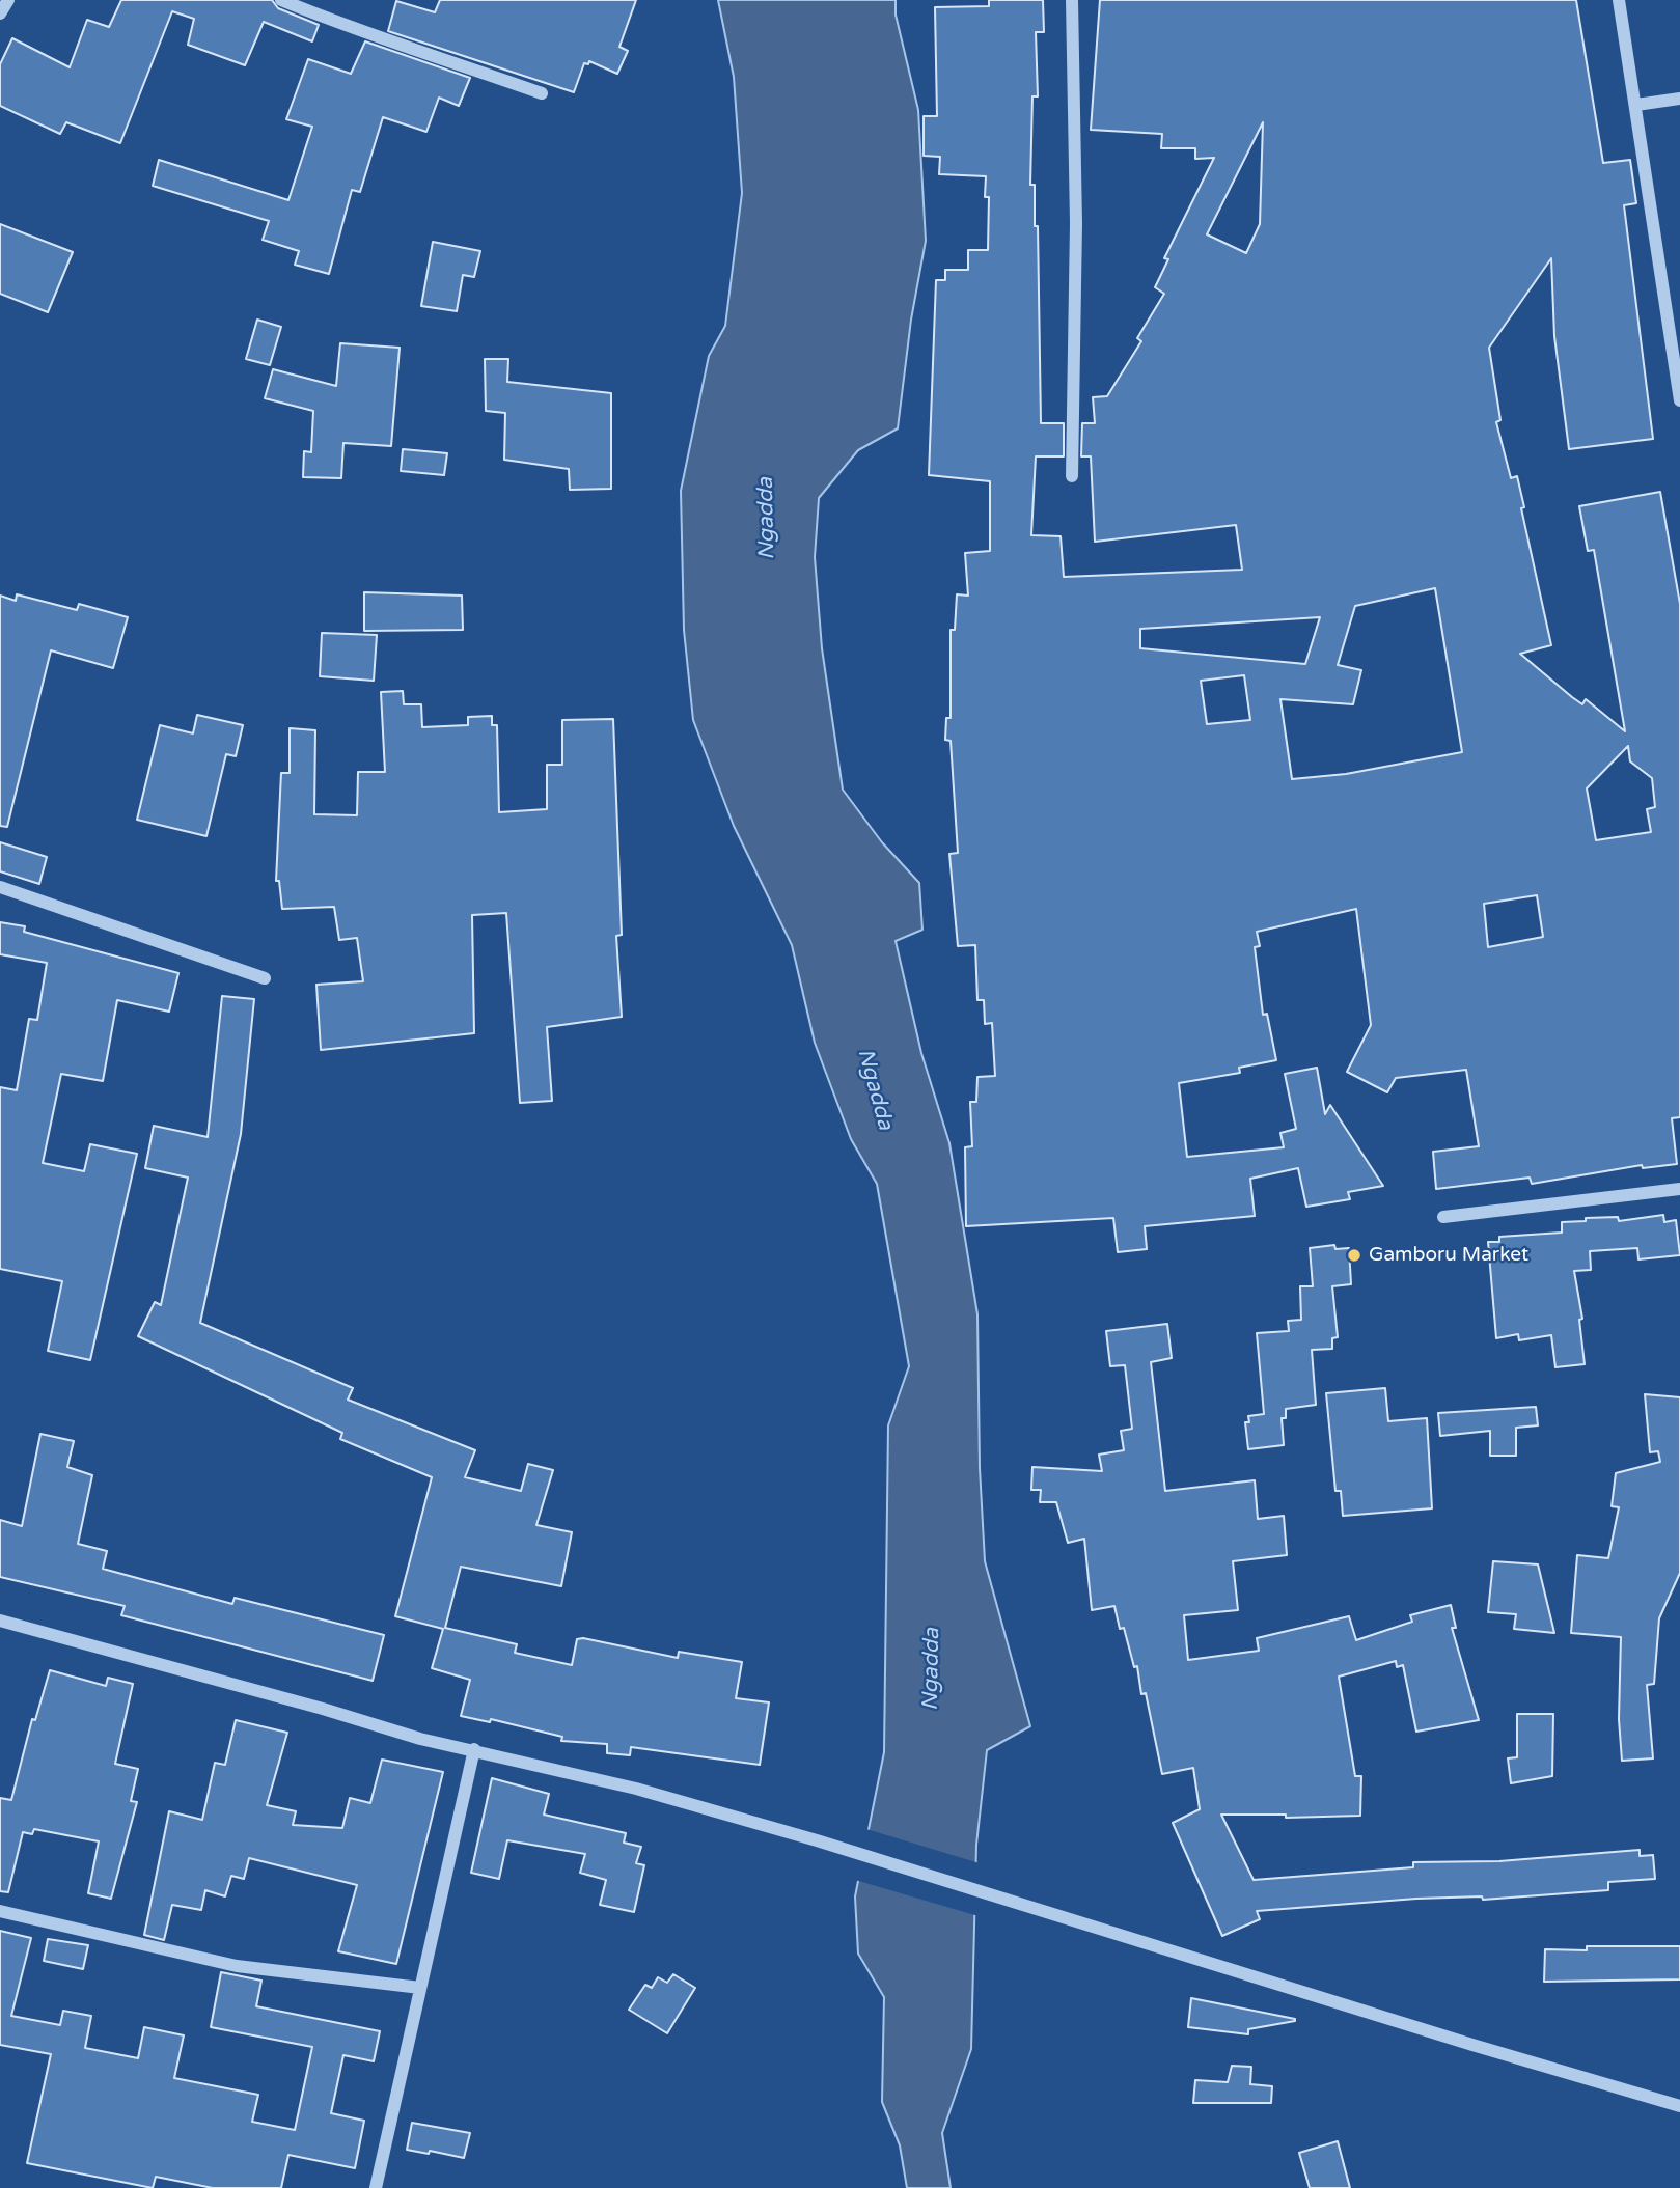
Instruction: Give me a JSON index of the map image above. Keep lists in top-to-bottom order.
{
  "water": ["Ngadda"],
  "places": ["Gamboru Market"]
}
